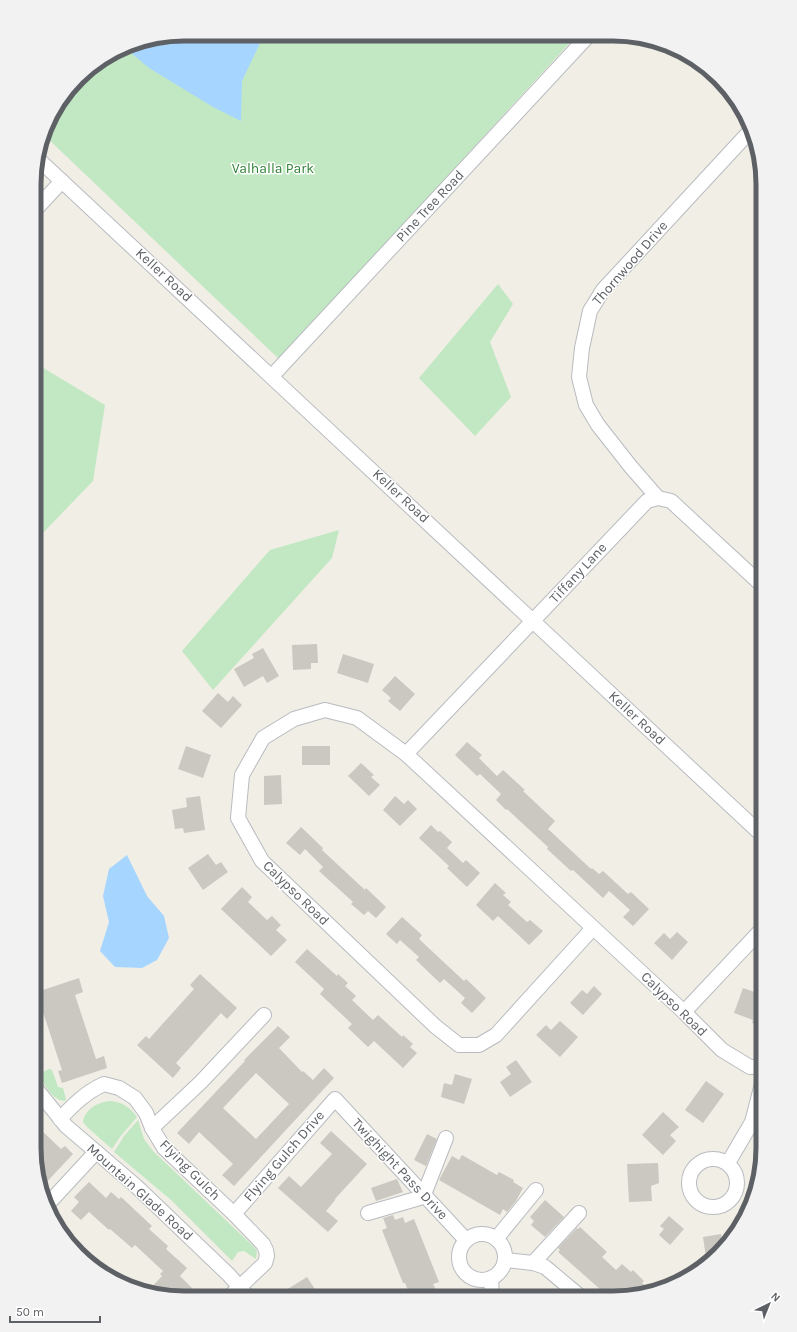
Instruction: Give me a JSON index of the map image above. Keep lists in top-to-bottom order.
{
  "streets": {
    "street": [
      "Pine Tree Road",
      "Thornwood Drive",
      "Keller Road",
      "Tiffany Lane",
      "Calypso Road",
      "Flying Gulch Drive",
      "Twighight Pass Drive",
      "Flying Gulch",
      "Mountain Glade Road"
    ]
  },
  "crossings": [
    ["Pine Tree Road", "Keller Road"],
    ["Thornwood Drive", "Tiffany Lane"],
    ["Keller Road", "Tiffany Lane"],
    ["Tiffany Lane", "Calypso Road"],
    ["Flying Gulch Drive", "Twighight Pass Drive"],
    ["Flying Gulch Drive", "Flying Gulch"],
    ["Flying Gulch", "Mountain Glade Road"]
  ],
  "parks": ["Valhalla Park"],
  "scale_bar": "50 m",
  "north": "top right"
}
